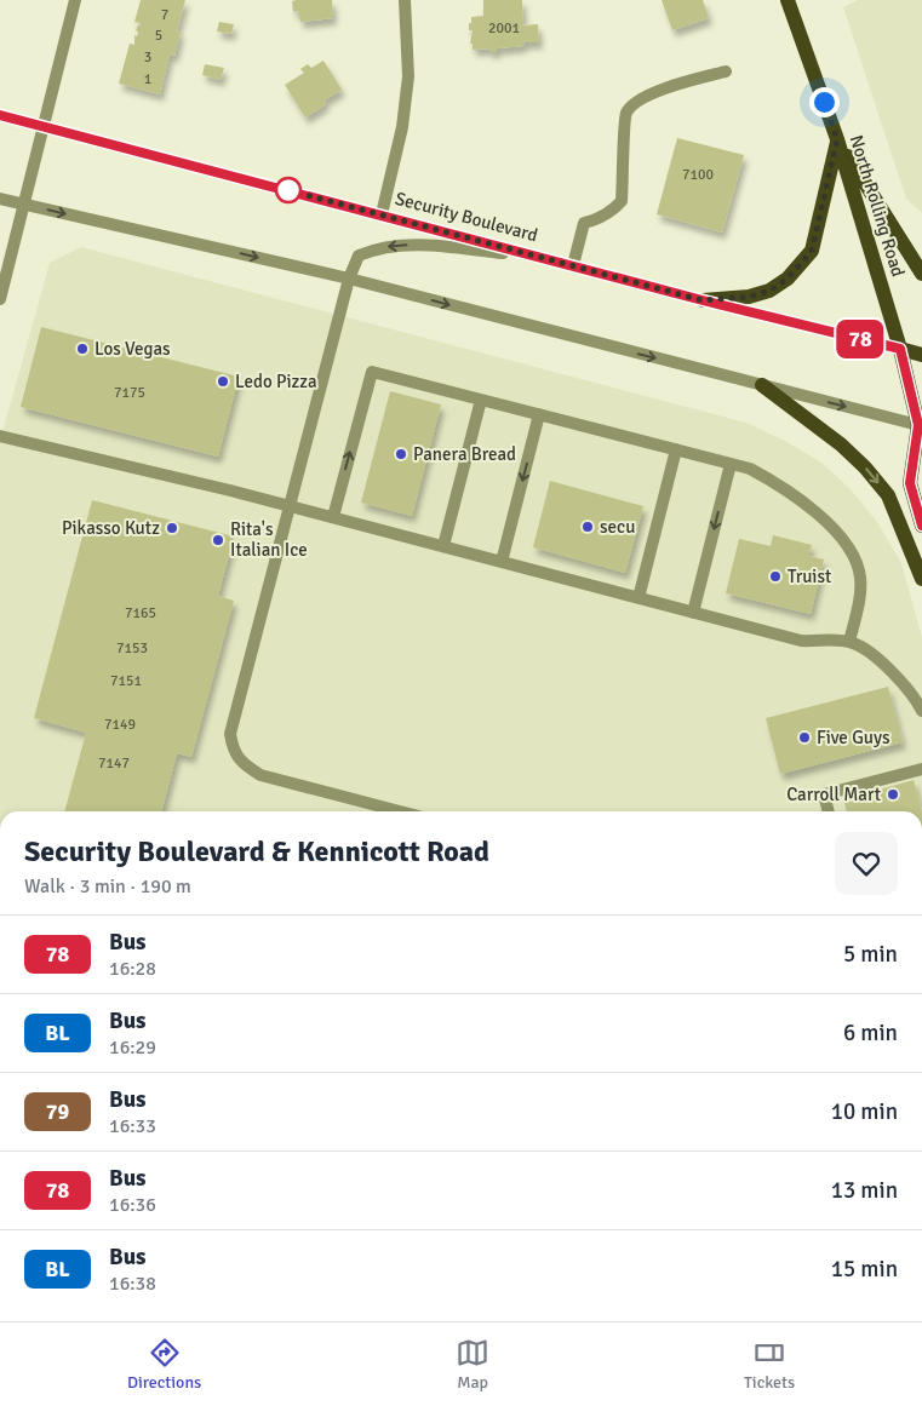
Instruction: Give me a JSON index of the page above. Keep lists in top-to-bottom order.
{
  "streets": {
    "main road": ["North Rolling Road", "Security Boulevard"]
  },
  "crossings": [
    ["North Rolling Road", "Security Boulevard"]
  ],
  "places": [
    "Los Vegas",
    "Ledo Pizza",
    "Panera Bread",
    "secu",
    "Pikasso Kutz",
    "Rita's Italian Ice",
    "Truist",
    "Five Guys",
    "Carroll Mart"
  ],
  "lines": ["bus line 78"],
  "house_numbers": [
    "7",
    "2001",
    "5",
    "3",
    "1",
    "7100",
    "7175",
    "7165",
    "7153",
    "7151",
    "7149",
    "7147"
  ],
  "page": {
    "on_map": "78",
    "heading": ["Security Boulevard & Kennicott Road", "Walk · 3 min · 190 m"],
    "list": [
      {
        "mark": "78",
        "name": "Bus",
        "note": "16:28",
        "value": "5 min"
      },
      {
        "mark": "BL",
        "name": "Bus",
        "note": "16:29",
        "value": "6 min"
      },
      {
        "mark": "79",
        "name": "Bus",
        "note": "16:33",
        "value": "10 min"
      },
      {
        "mark": "78",
        "name": "Bus",
        "note": "16:36",
        "value": "13 min"
      },
      {
        "mark": "BL",
        "name": "Bus",
        "note": "16:38",
        "value": "15 min"
      }
    ],
    "tabs": ["Directions", "Map", "Tickets"]
  }
}
